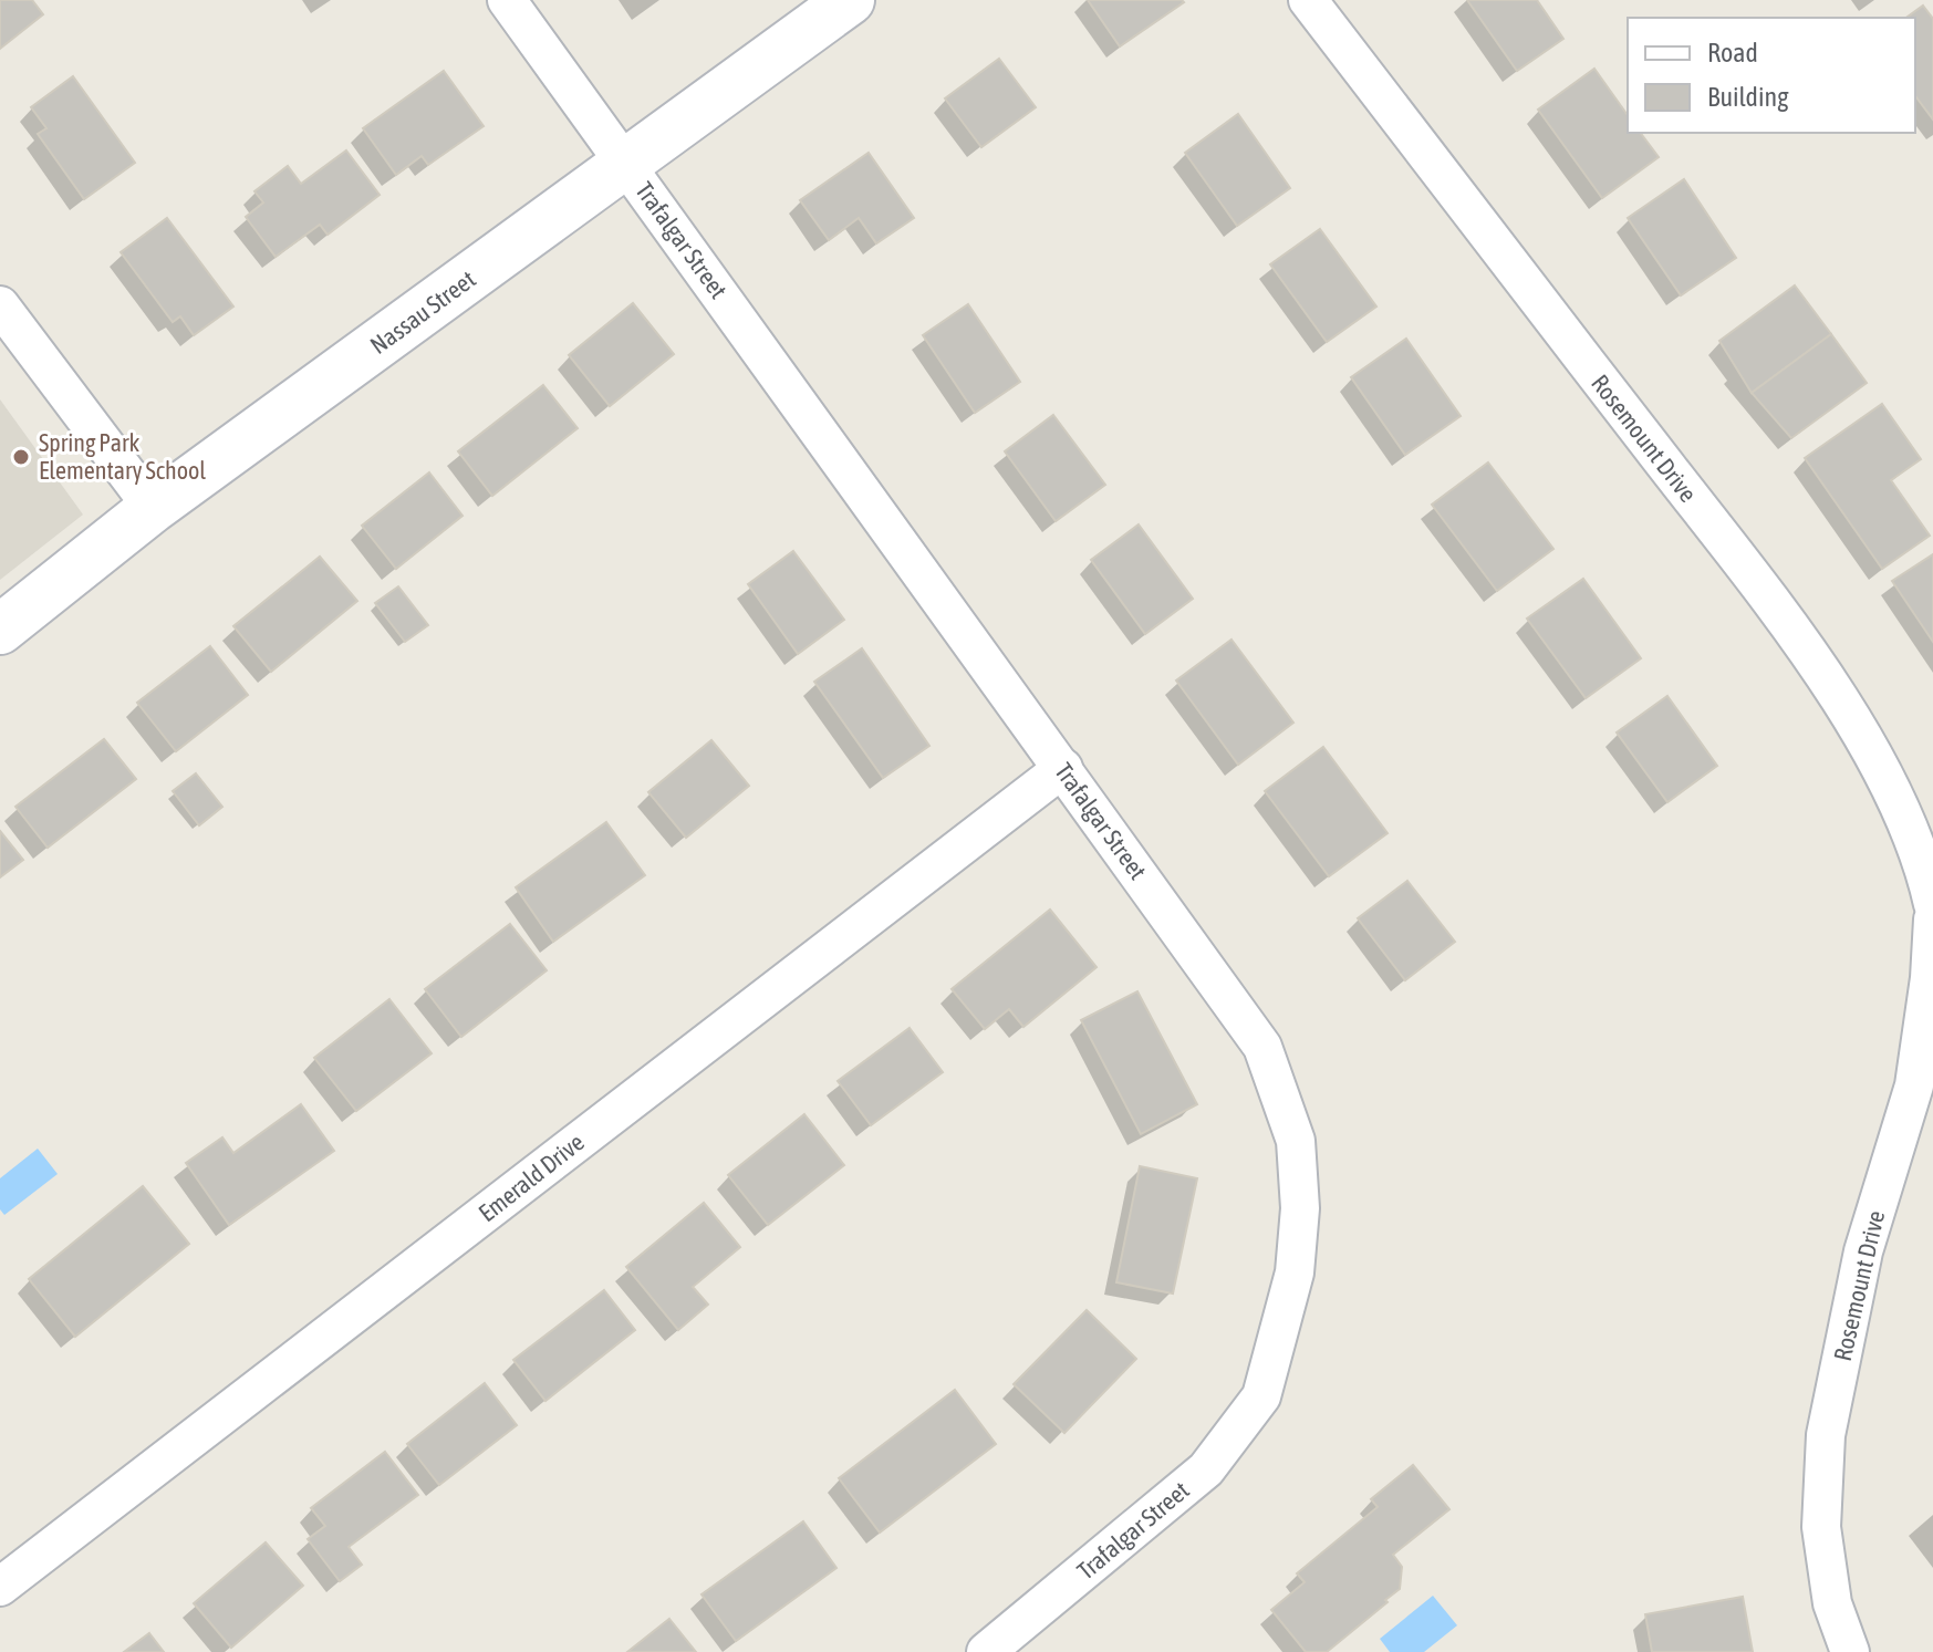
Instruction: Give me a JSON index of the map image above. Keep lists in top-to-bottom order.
{
  "streets": {
    "street": [
      "Trafalgar Street",
      "Nassau Street",
      "Rosemount Drive",
      "Emerald Drive"
    ]
  },
  "crossings": [
    ["Trafalgar Street", "Nassau Street"],
    ["Trafalgar Street", "Emerald Drive"]
  ],
  "places": ["Spring Park Elementary School"],
  "legend": ["Road", "Building"]
}
